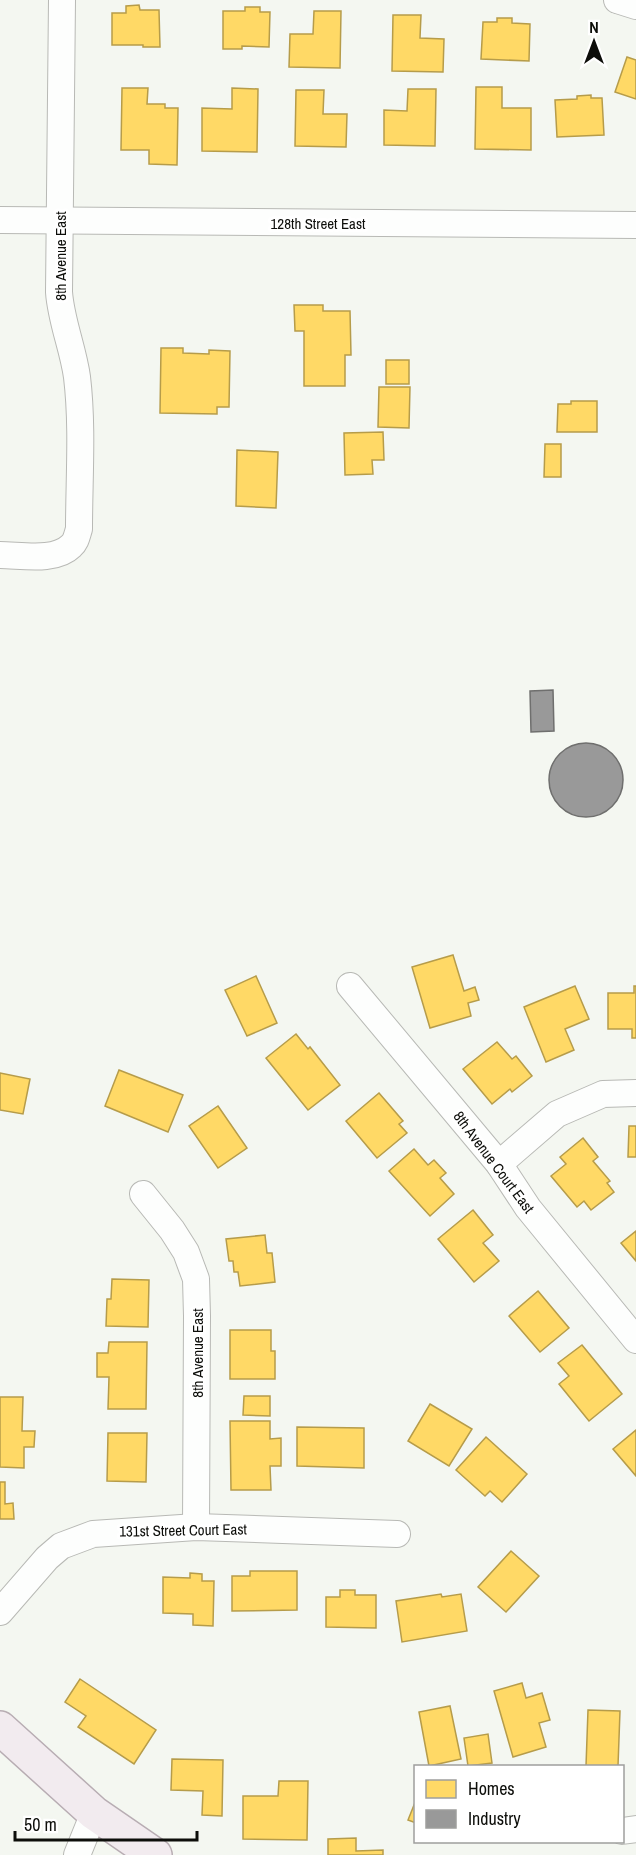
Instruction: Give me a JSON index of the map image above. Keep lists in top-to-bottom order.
{
  "streets": {
    "street": [
      "128th Street East",
      "8th Avenue East",
      "8th Avenue Court East",
      "131st Street Court East"
    ]
  },
  "crossings": [
    ["128th Street East", "8th Avenue East"],
    ["8th Avenue East", "131st Street Court East"]
  ],
  "legend": ["Homes", "Industry"],
  "scale_bar": "50 m",
  "north": "top"
}
